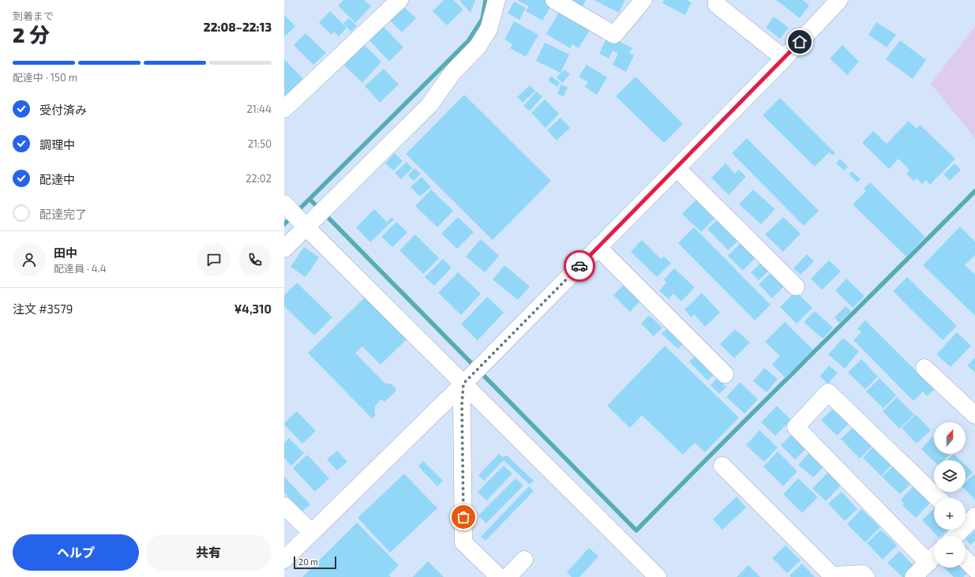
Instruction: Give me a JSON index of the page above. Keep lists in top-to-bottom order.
{
  "scale_bar": "20 m",
  "north": "top",
  "page": {
    "heading": ["2 分", "到着まで", "22:08–22:13"],
    "panel": [
      "田中",
      "配達員 · 4.4",
      "注文 #3579",
      "¥4,310"
    ],
    "bar": "配達中 · 150 m",
    "list": [
      ["受付済み", "21:44"],
      ["調理中", "21:50"],
      ["配達中", "22:02"],
      "配達完了"
    ],
    "map_buttons": ["+", "−"],
    "buttons": ["ヘルプ", "共有"],
    "scale": "20 m"
  }
}
